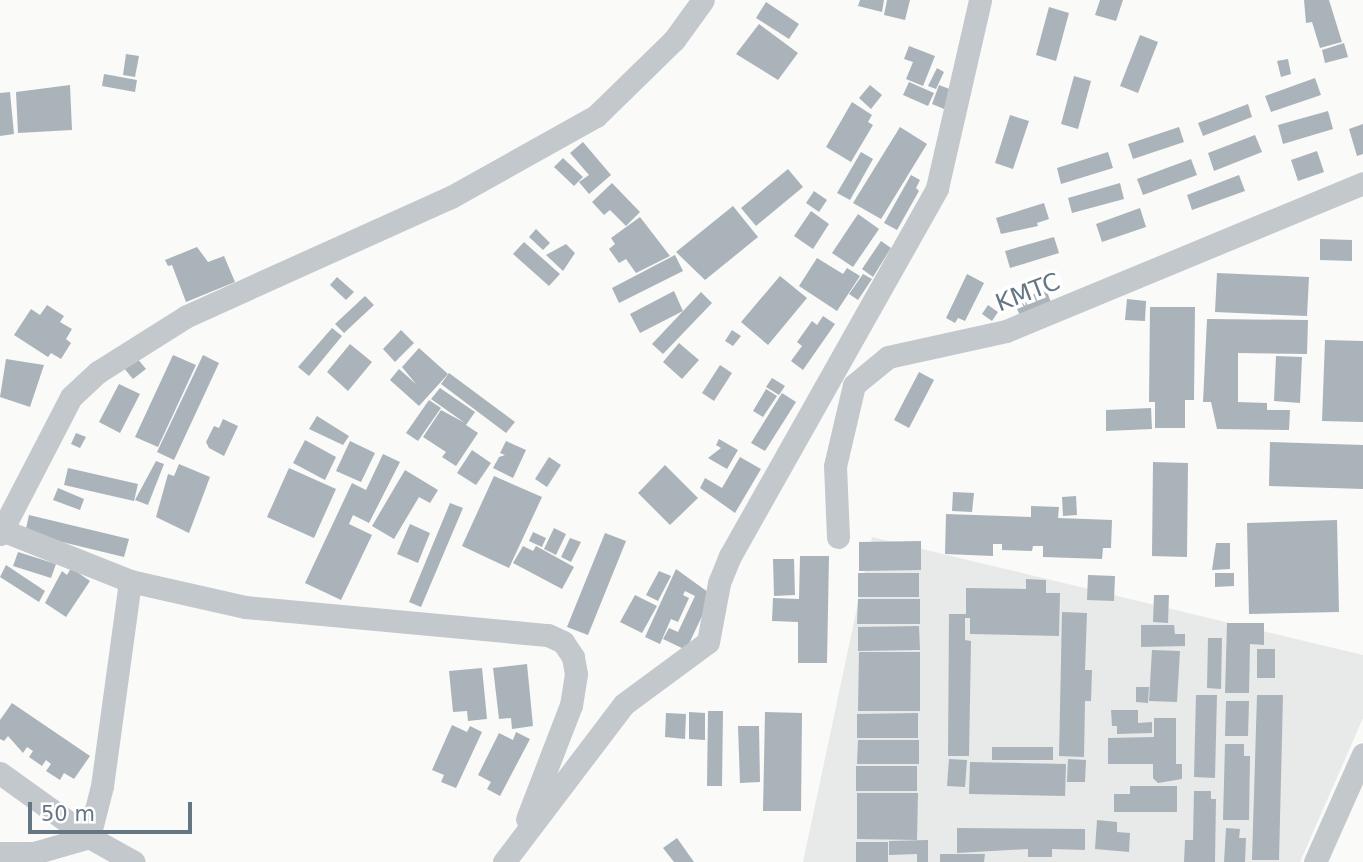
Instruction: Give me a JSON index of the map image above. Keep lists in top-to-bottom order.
{
  "streets": {
    "street": ["KMTC"]
  },
  "scale_bar": "50 m"
}
